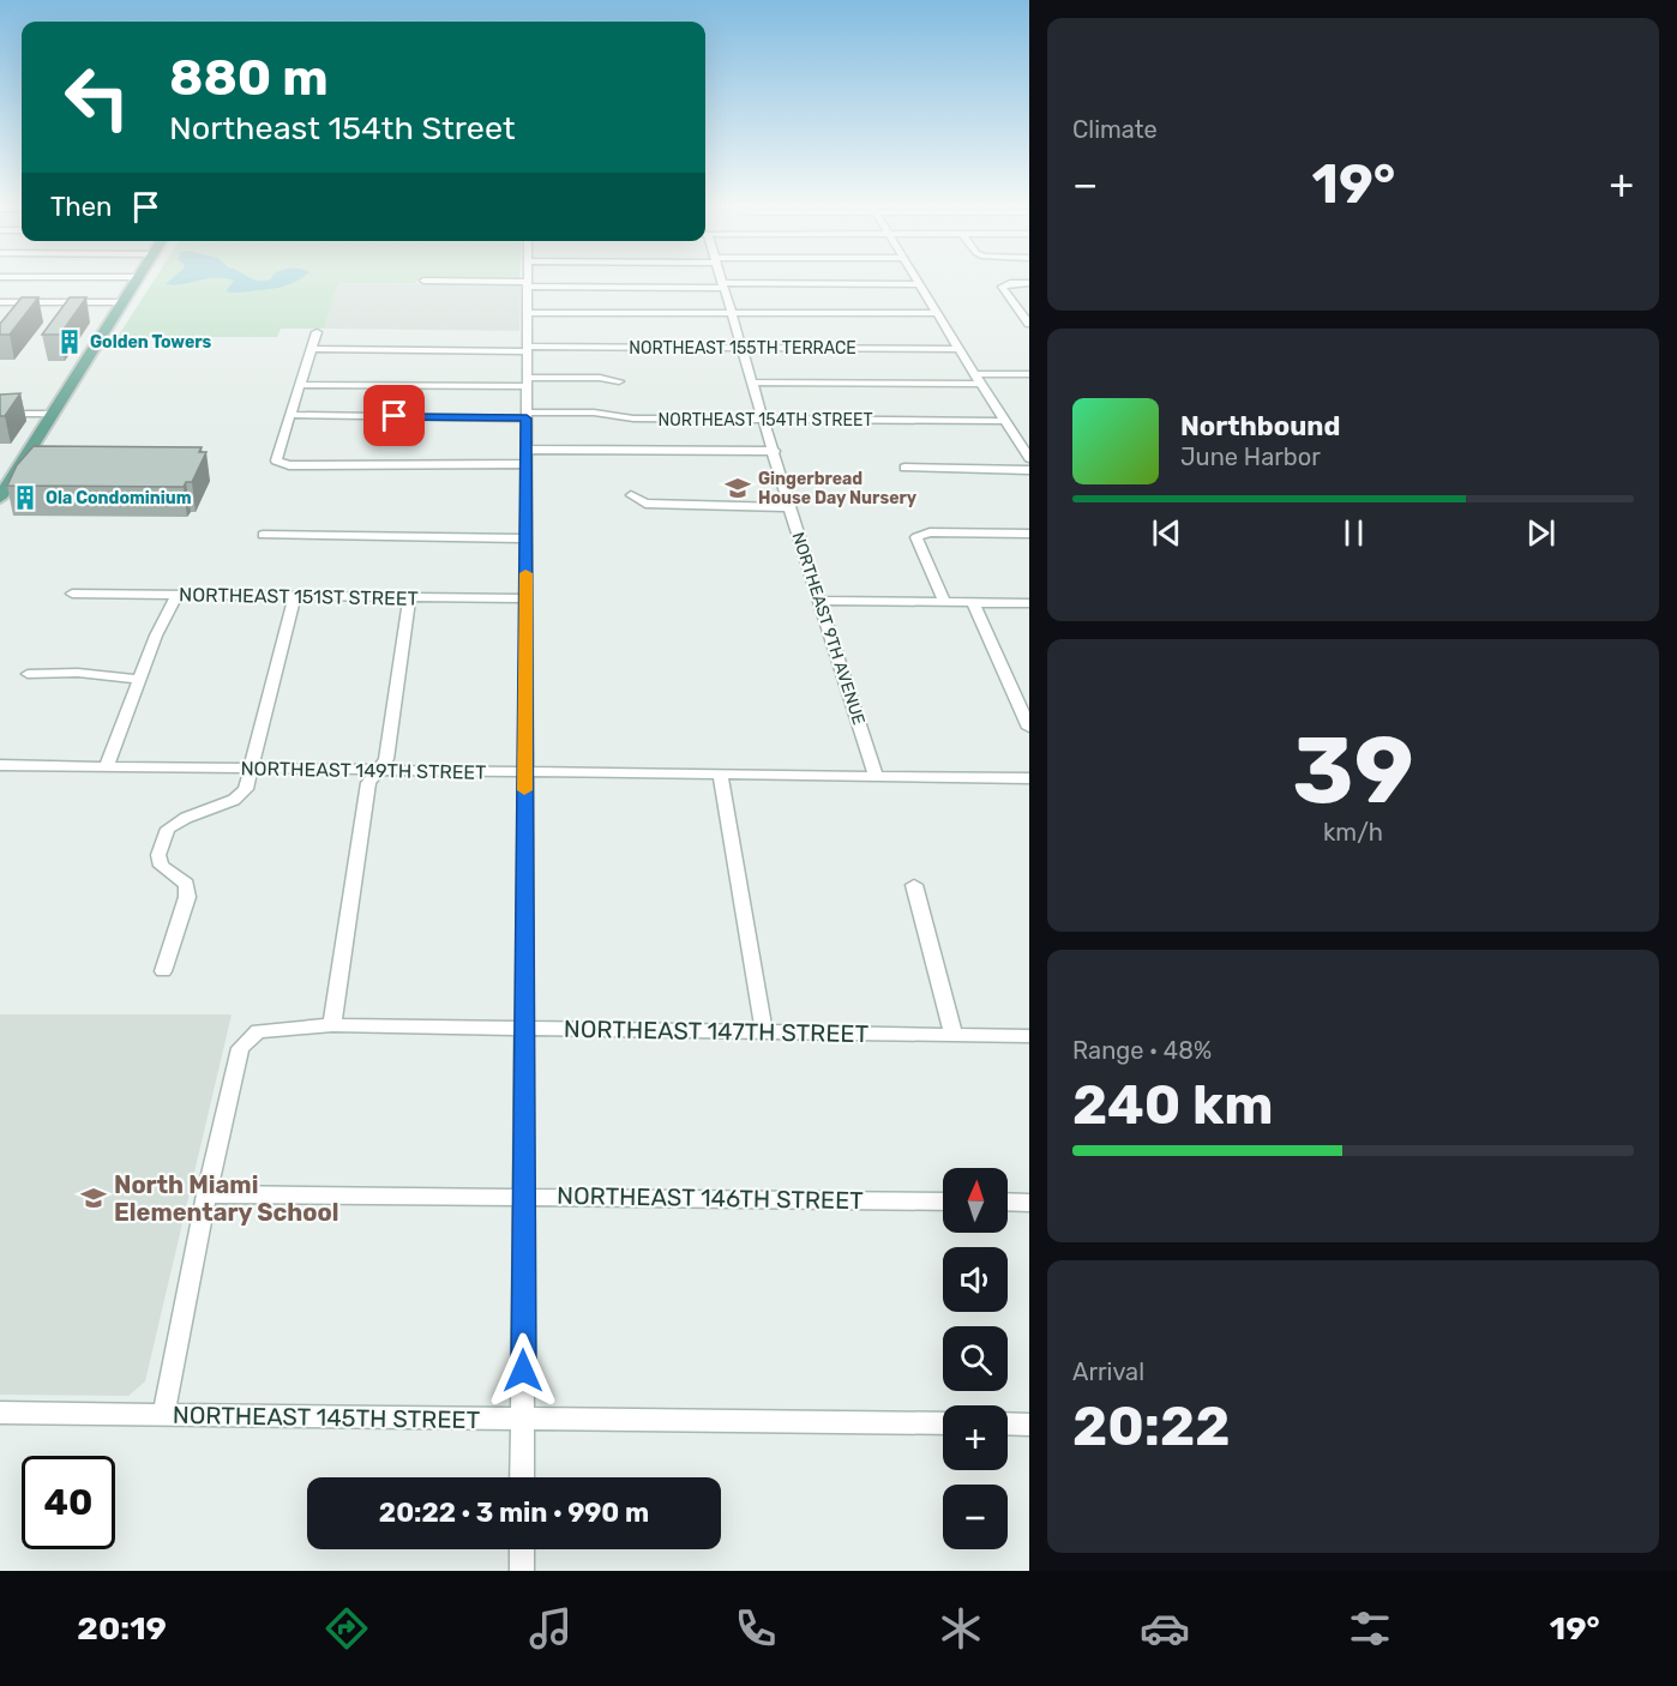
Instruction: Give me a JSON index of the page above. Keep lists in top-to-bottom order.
{
  "streets": {
    "street": [
      "NORTHEAST 155TH TERRACE",
      "NORTHEAST 154TH STREET",
      "NORTHEAST 151ST STREET",
      "NORTHEAST 9TH AVENUE",
      "NORTHEAST 149TH STREET",
      "NORTHEAST 147TH STREET",
      "NORTHEAST 146TH STREET",
      "NORTHEAST 145TH STREET"
    ]
  },
  "crossings": [
    ["NORTHEAST 155TH TERRACE", "NORTHEAST 9TH AVENUE"],
    ["NORTHEAST 154TH STREET", "NORTHEAST 9TH AVENUE"],
    ["NORTHEAST 9TH AVENUE", "NORTHEAST 149TH STREET"],
    ["NORTHEAST 147TH STREET", "NORTHEAST 146TH STREET"]
  ],
  "places": {
    "building": ["Golden Towers", "Ola Condominium"],
    "school or university": ["Gingerbread House Day Nursery", "North Miami Elementary School"]
  },
  "north": "top",
  "page": {
    "tile": [
      "Climate",
      ["39", "km/h"],
      ["Range · 48%", "240 km"],
      ["Arrival", "20:22"]
    ],
    "turn": ["880 m", "Northeast 154th Street"],
    "heat": ["−", "19°", "+"],
    "then": "Then",
    "song": ["Northbound", "June Harbor"],
    "map_buttons": ["+", "−"],
    "limit": "40",
    "trip": "20:22 · 3 min · 990 m",
    "tabs": ["20:19", "19°"]
  }
}
